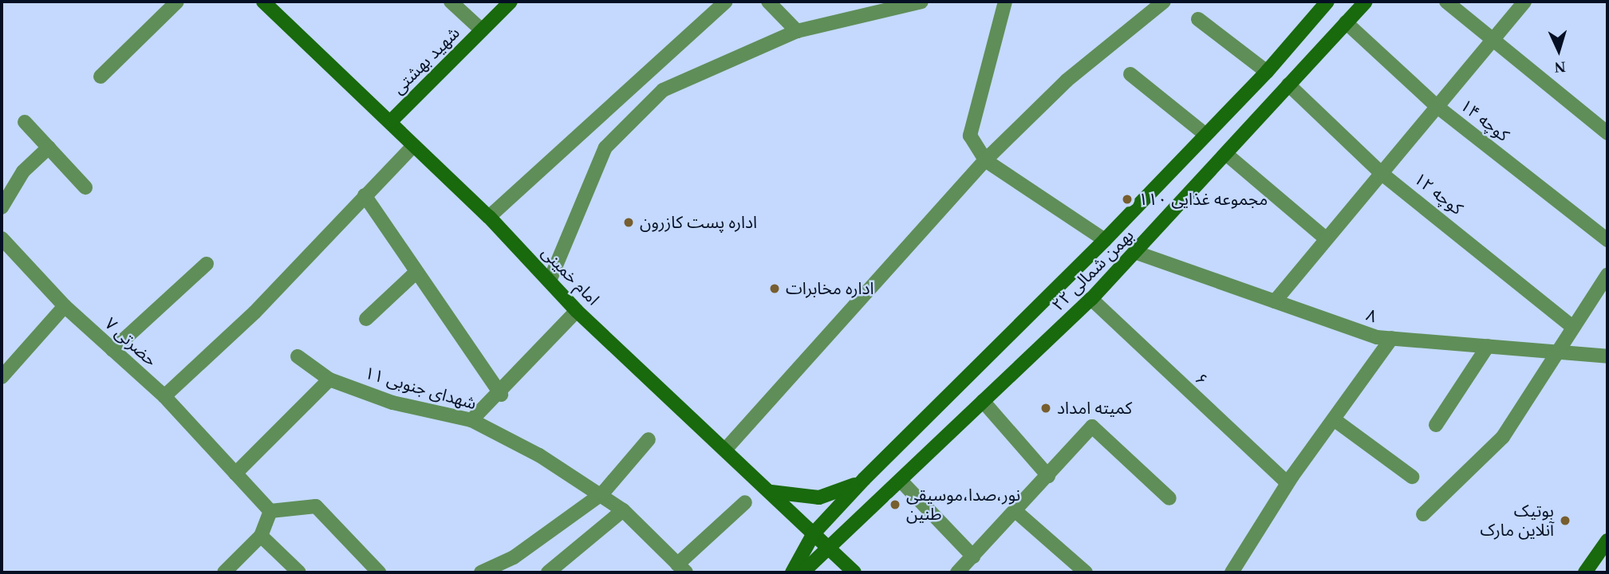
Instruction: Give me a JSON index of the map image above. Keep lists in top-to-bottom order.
{
  "streets": {
    "main road": ["شهید بهشتی", "۲۲ بهمن شمالی", "امام خمینی"],
    "street": [
      "کوچه ۱۴",
      "کوچه ۱۲",
      "۸",
      "حضرتی ۷",
      "۶",
      "۱۱ شهدای جنوبی"
    ]
  },
  "crossings": [
    ["شهید بهشتی", "امام خمینی"],
    ["کوچه ۱۴", "۲۲ بهمن شمالی"],
    ["کوچه ۱۲", "۲۲ بهمن شمالی"],
    ["۲۲ بهمن شمالی", "امام خمینی"],
    ["۲۲ بهمن شمالی", "۸"],
    ["۲۲ بهمن شمالی", "۶"]
  ],
  "places": [
    "مجموعه غذایی ۱۱۰",
    "اداره پست کازرون",
    "اداره مخابرات",
    "کمیته امداد",
    "نور،صدا،موسیقی طنین",
    "بوتیک آنلاین مارک"
  ],
  "north": "bottom"
}
